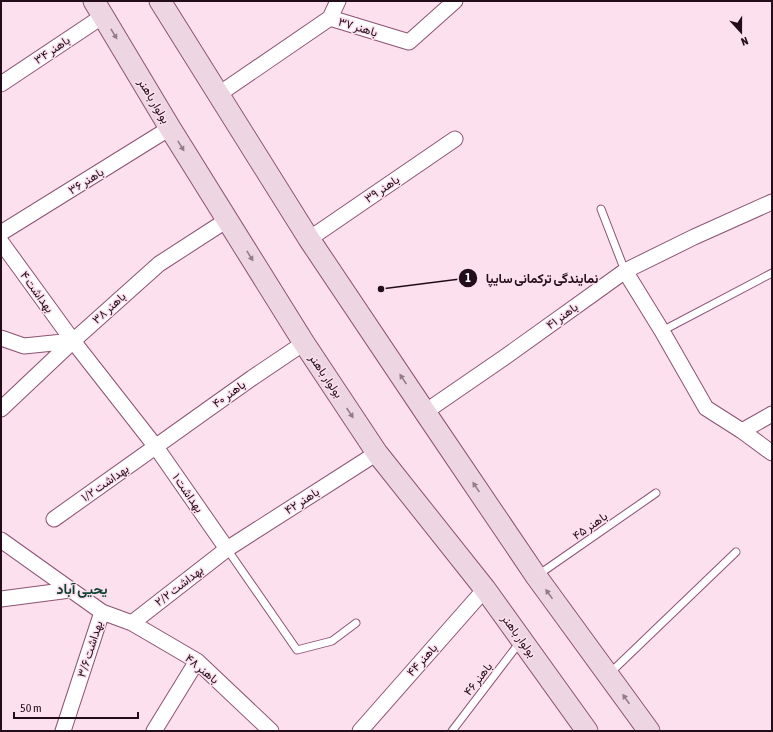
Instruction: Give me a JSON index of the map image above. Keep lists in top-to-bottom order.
{
  "streets": {
    "main road": ["بولوار باهنر"],
    "street": [
      "باهنر ۳۷",
      "باهنر ۳۴",
      "باهنر ۳۶",
      "باهنر ۳۹",
      "بهداشت ۴",
      "باهنر ۳۸",
      "باهنر ۴۱",
      "باهنر ۴۰",
      "بهداشت ۱/۲",
      "بهداشت ۱",
      "باهنر ۴۲",
      "بهداشت ۲/۲",
      "بهداشت ۳/۶",
      "باهنر ۴۴",
      "باهنر ۴۸"
    ],
    "lane": ["باهنر ۴۵", "باهنر ۴۶"]
  },
  "crossings": [
    ["باهنر ۳۴", "بولوار باهنر"],
    ["بولوار باهنر", "باهنر ۳۶"],
    ["بولوار باهنر", "باهنر ۳۸"],
    ["بولوار باهنر", "باهنر ۴۰"],
    ["بولوار باهنر", "باهنر ۴۲"],
    ["بولوار باهنر", "باهنر ۴۴"],
    ["بولوار باهنر", "باهنر ۴۶"],
    ["بهداشت ۴", "باهنر ۳۸"],
    ["بهداشت ۴", "بهداشت ۱"],
    ["باهنر ۳۸", "بهداشت ۱"],
    ["باهنر ۴۰", "بهداشت ۱/۲"],
    ["باهنر ۴۰", "بهداشت ۱"],
    ["بهداشت ۱/۲", "بهداشت ۱"],
    ["بهداشت ۱", "باهنر ۴۲"],
    ["بهداشت ۱", "بهداشت ۲/۲"],
    ["باهنر ۴۲", "بهداشت ۲/۲"],
    ["بهداشت ۲/۲", "باهنر ۴۸"],
    ["بهداشت ۳/۶", "باهنر ۴۸"]
  ],
  "districts": ["یحیی آباد"],
  "places": ["نمایندگی ترکمانی سایپا"],
  "scale_bar": "50 m",
  "north": "bottom"
}
